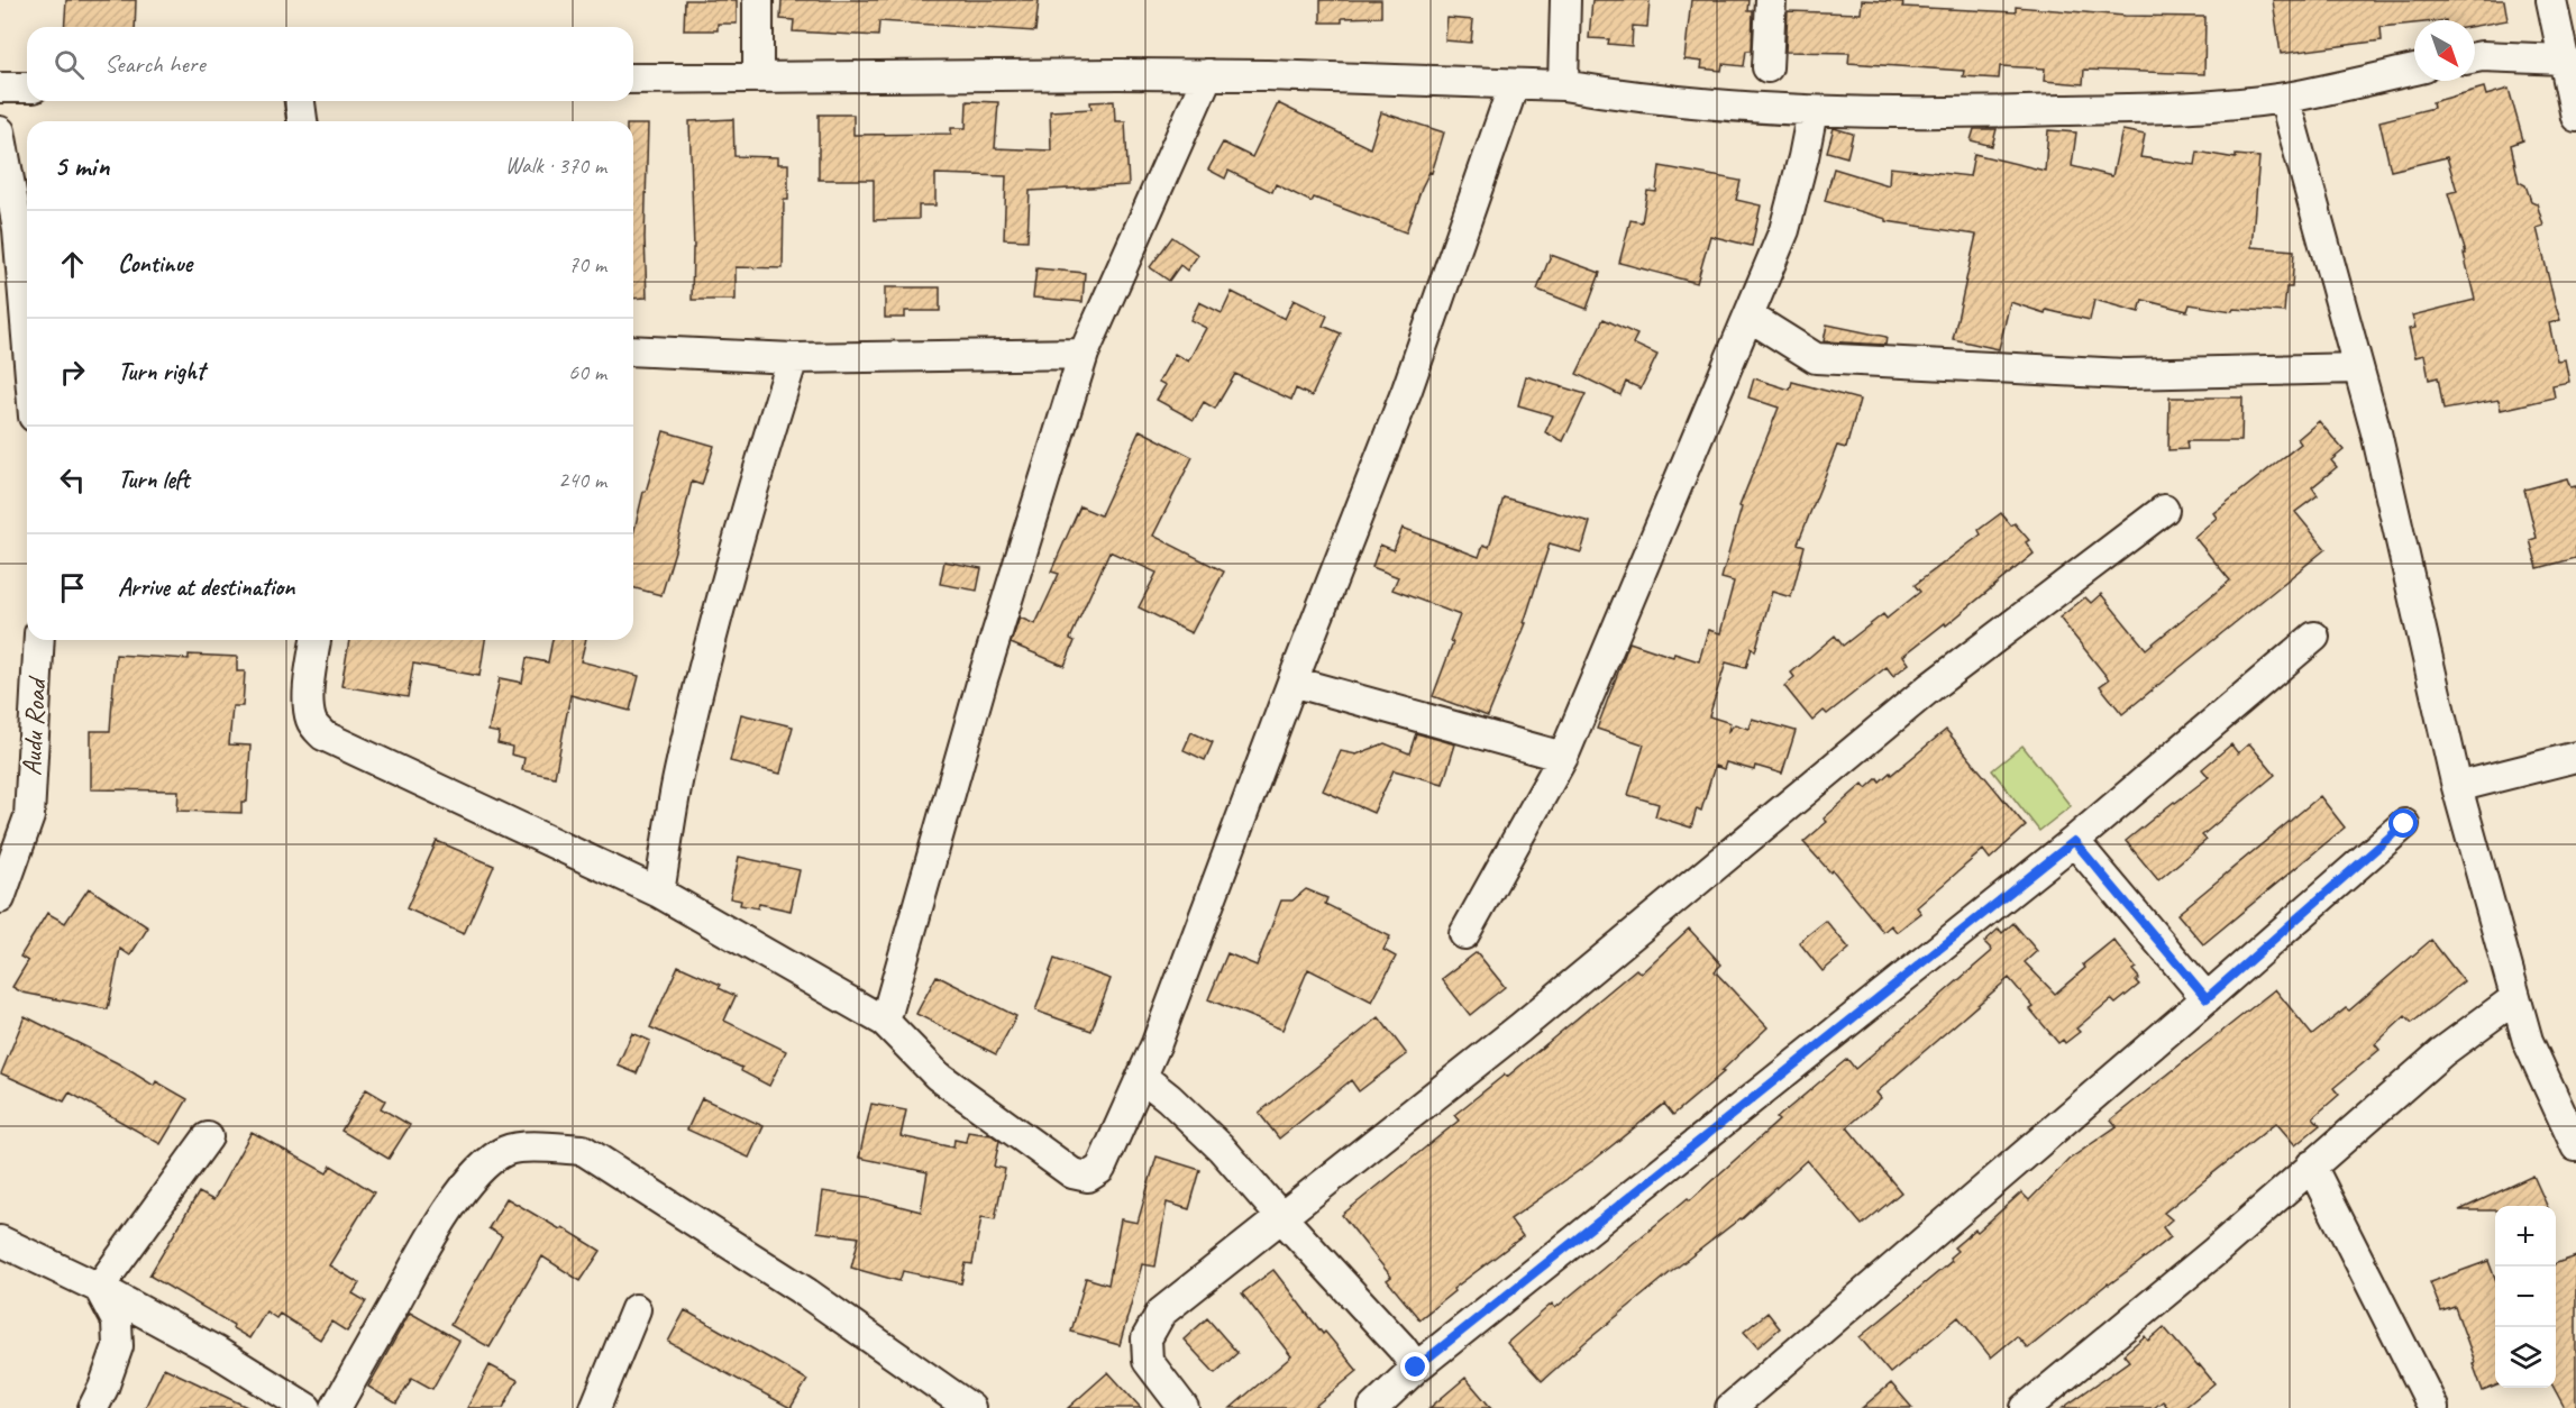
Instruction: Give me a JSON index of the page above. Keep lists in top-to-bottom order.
{
  "streets": {
    "street": ["Audu Road"]
  },
  "north": "bottom right",
  "page": {
    "search": "Search here",
    "heading": ["5 min", "Walk · 370 m"],
    "list": [
      ["Continue", "70 m"],
      ["Turn right", "60 m"],
      ["Turn left", "240 m"],
      "Arrive at destination"
    ],
    "map_buttons": ["+", "−"]
  }
}
